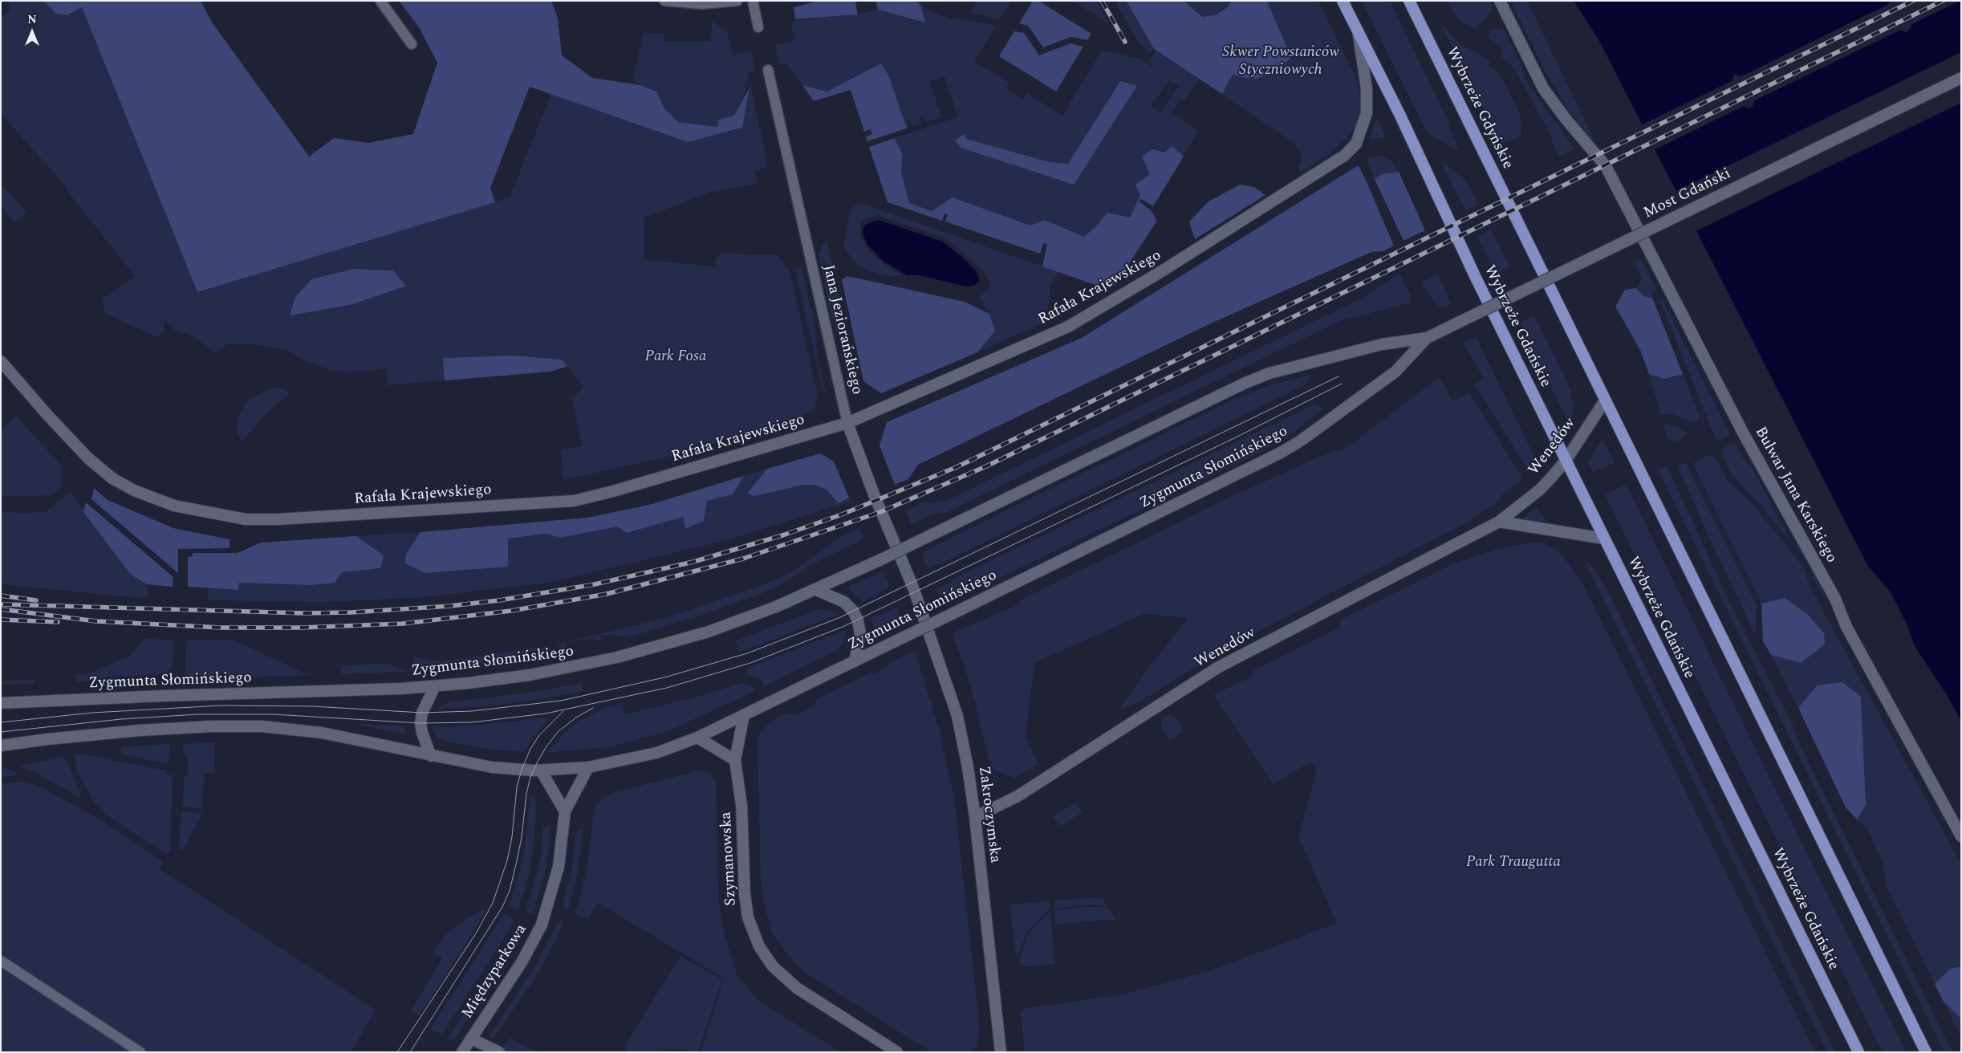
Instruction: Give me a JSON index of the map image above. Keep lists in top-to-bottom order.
{
  "streets": {
    "main road": ["Wybrzeże Gdyńskie", "Wybrzeże Gdańskie"],
    "street": [
      "Most Gdański",
      "Rafała Krajewskiego",
      "Jana Jeziorańskiego",
      "Wenedów",
      "Zygmunta Słomińskiego",
      "Bulwar Jana Karskiego",
      "Zakroczymska",
      "Szymanowska",
      "Międzyparkowa"
    ]
  },
  "crossings": [
    ["Wybrzeże Gdyńskie", "Wenedów"],
    ["Most Gdański", "Zygmunta Słomińskiego"],
    ["Rafała Krajewskiego", "Wybrzeże Gdańskie"],
    ["Rafała Krajewskiego", "Jana Jeziorańskiego"],
    ["Wybrzeże Gdańskie", "Wenedów"],
    ["Jana Jeziorańskiego", "Zakroczymska"],
    ["Wenedów", "Zakroczymska"],
    ["Zygmunta Słomińskiego", "Szymanowska"],
    ["Zygmunta Słomińskiego", "Międzyparkowa"]
  ],
  "parks": ["Skwer Powstańców Styczniowych", "Park Fosa", "Park Traugutta"],
  "north": "top"
}
